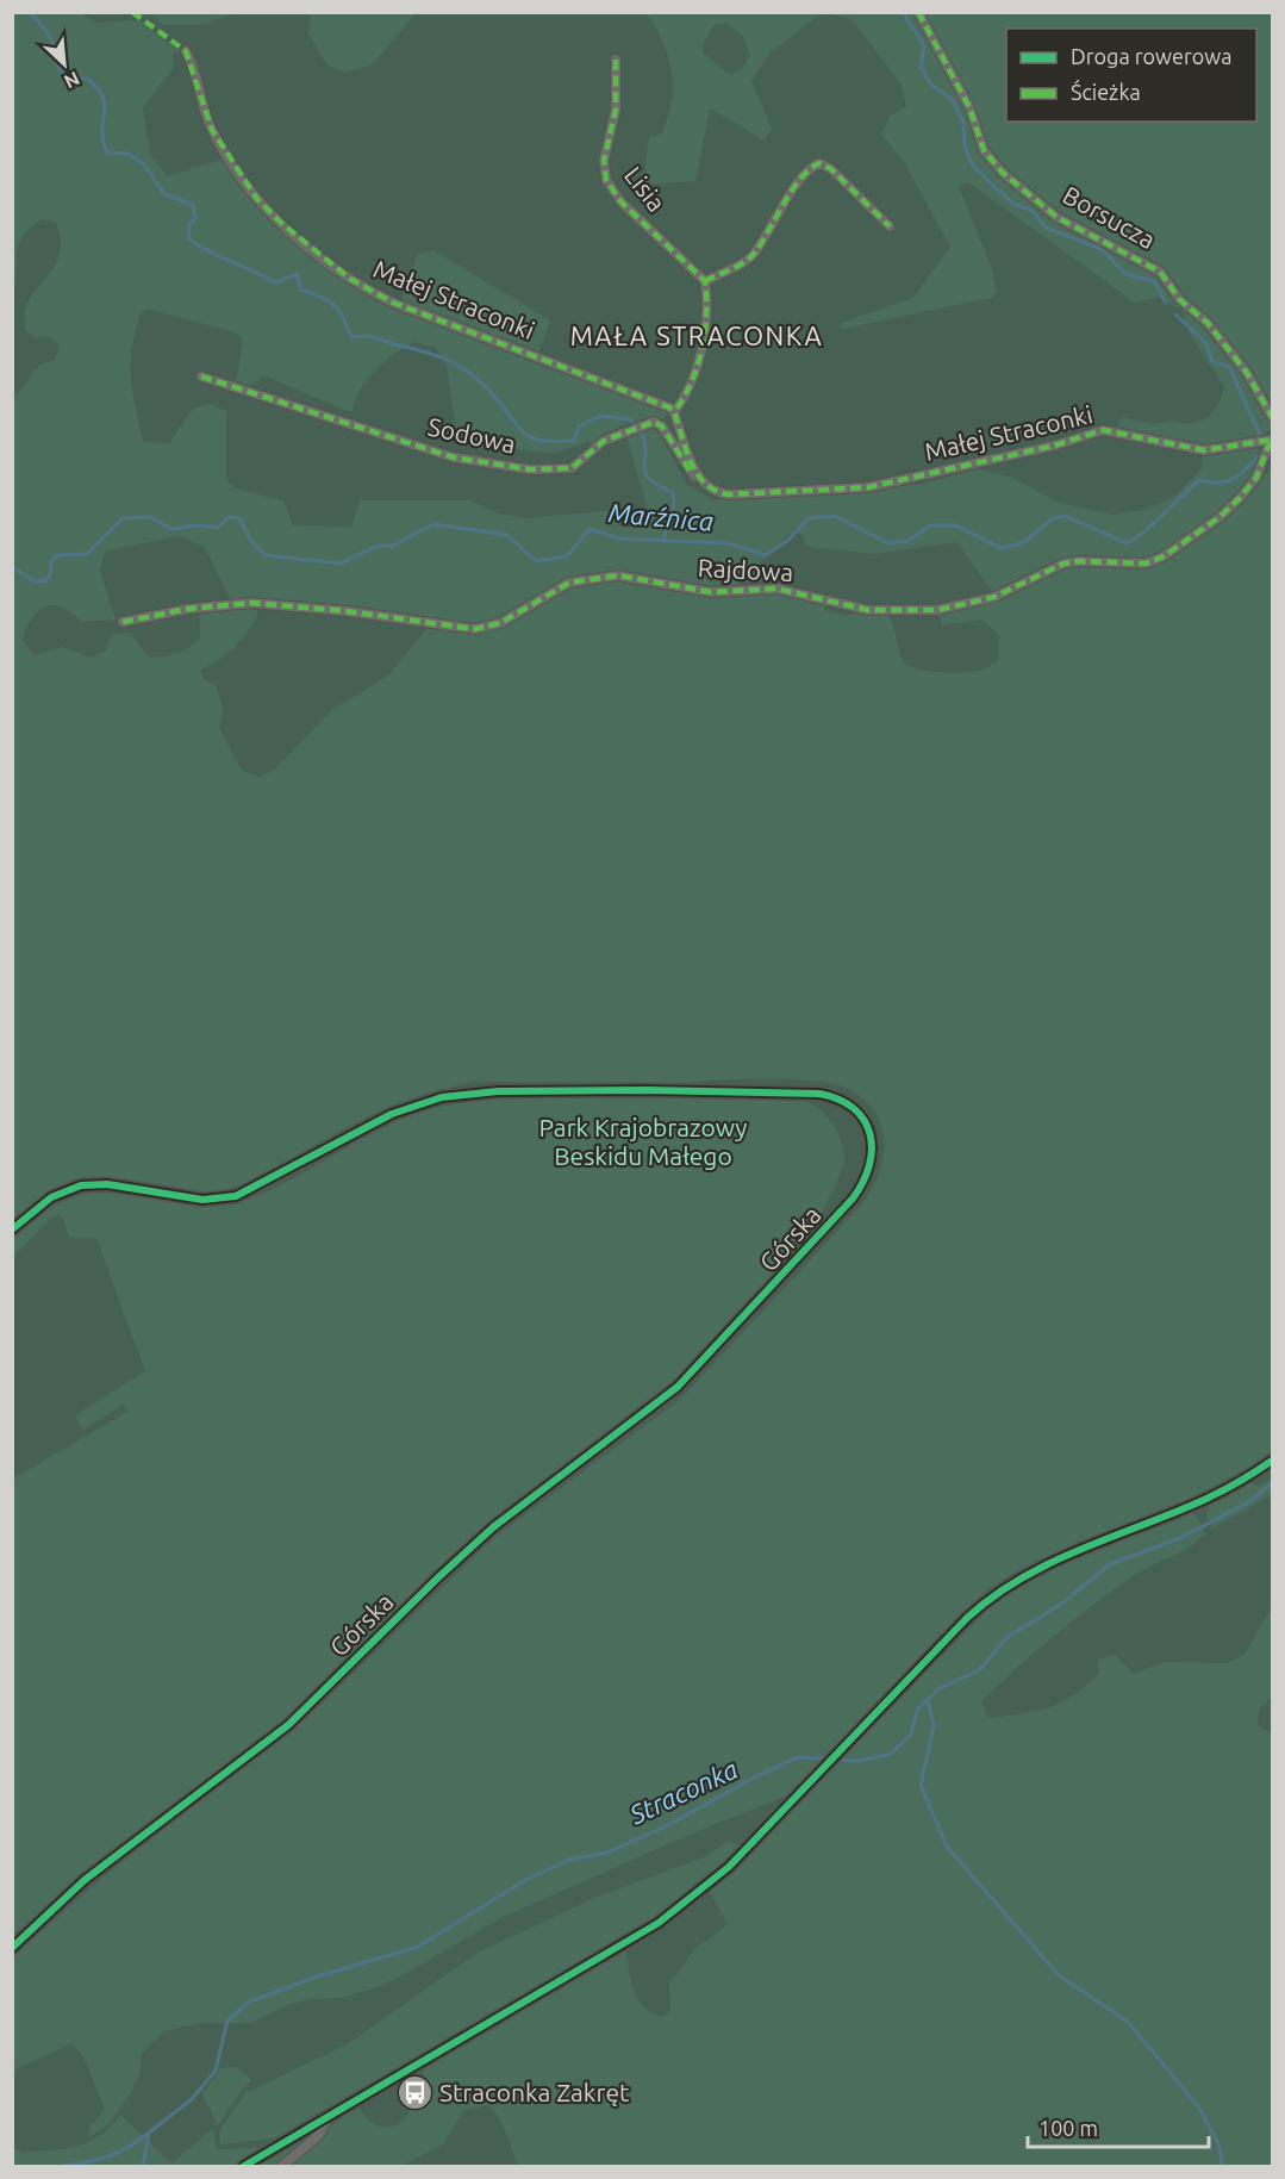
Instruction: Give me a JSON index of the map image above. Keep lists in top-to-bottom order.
{
  "streets": {
    "street": [
      "Lisia",
      "Borsucza",
      "Małej Straconki",
      "Sodowa",
      "Rajdowa",
      "Górska"
    ]
  },
  "crossings": [
    ["Małej Straconki", "Sodowa"],
    ["Małej Straconki", "Rajdowa"]
  ],
  "districts": ["MAŁA STRACONKA"],
  "water": ["Marźnica", "Straconka"],
  "parks": ["Park Krajobrazowy Beskidu Małego"],
  "places": {
    "bus stop": ["Straconka Zakręt"]
  },
  "legend": ["Droga rowerowa", "Ścieżka"],
  "scale_bar": "100 m",
  "north": "bottom right"
}
